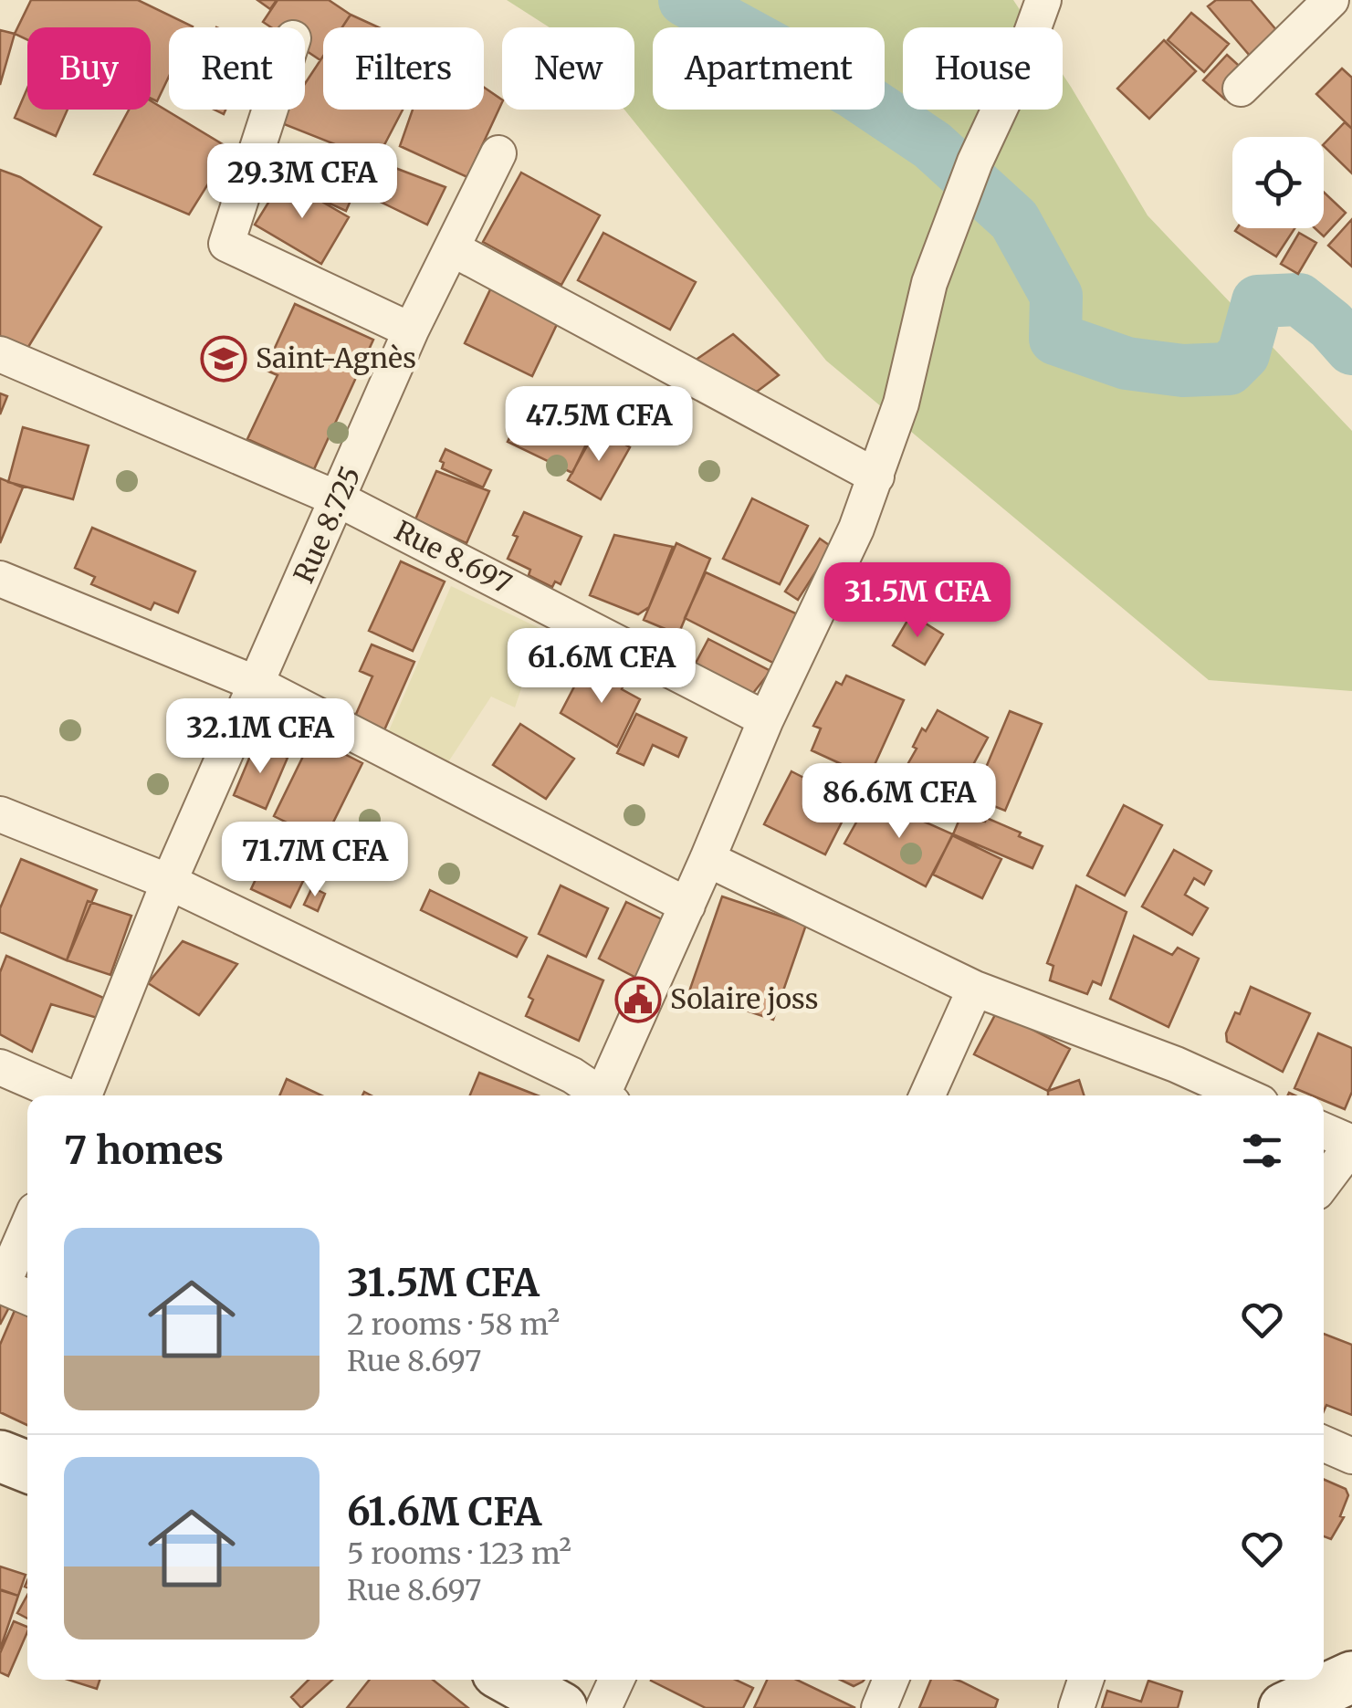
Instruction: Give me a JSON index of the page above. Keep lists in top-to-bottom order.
{
  "streets": {
    "street": ["Rue 8.725", "Rue 8.697"]
  },
  "crossings": [
    ["Rue 8.725", "Rue 8.697"]
  ],
  "places": {
    "school or university": ["Saint-Agnès"],
    "public building": ["Solaire joss"]
  },
  "page": {
    "chip": [
      "Buy",
      "Rent",
      "Filters",
      "New",
      "Apartment",
      "House"
    ],
    "price": [
      "29.3M CFA",
      "47.5M CFA",
      "31.5M CFA",
      "61.6M CFA",
      "32.1M CFA",
      "86.6M CFA",
      "71.7M CFA"
    ],
    "heading": "7 homes",
    "list": [
      {
        "name": "31.5M CFA",
        "note": "2 rooms · 58 m² · Rue 8.697"
      },
      {
        "name": "61.6M CFA",
        "note": "5 rooms · 123 m² · Rue 8.697"
      }
    ]
  }
}
